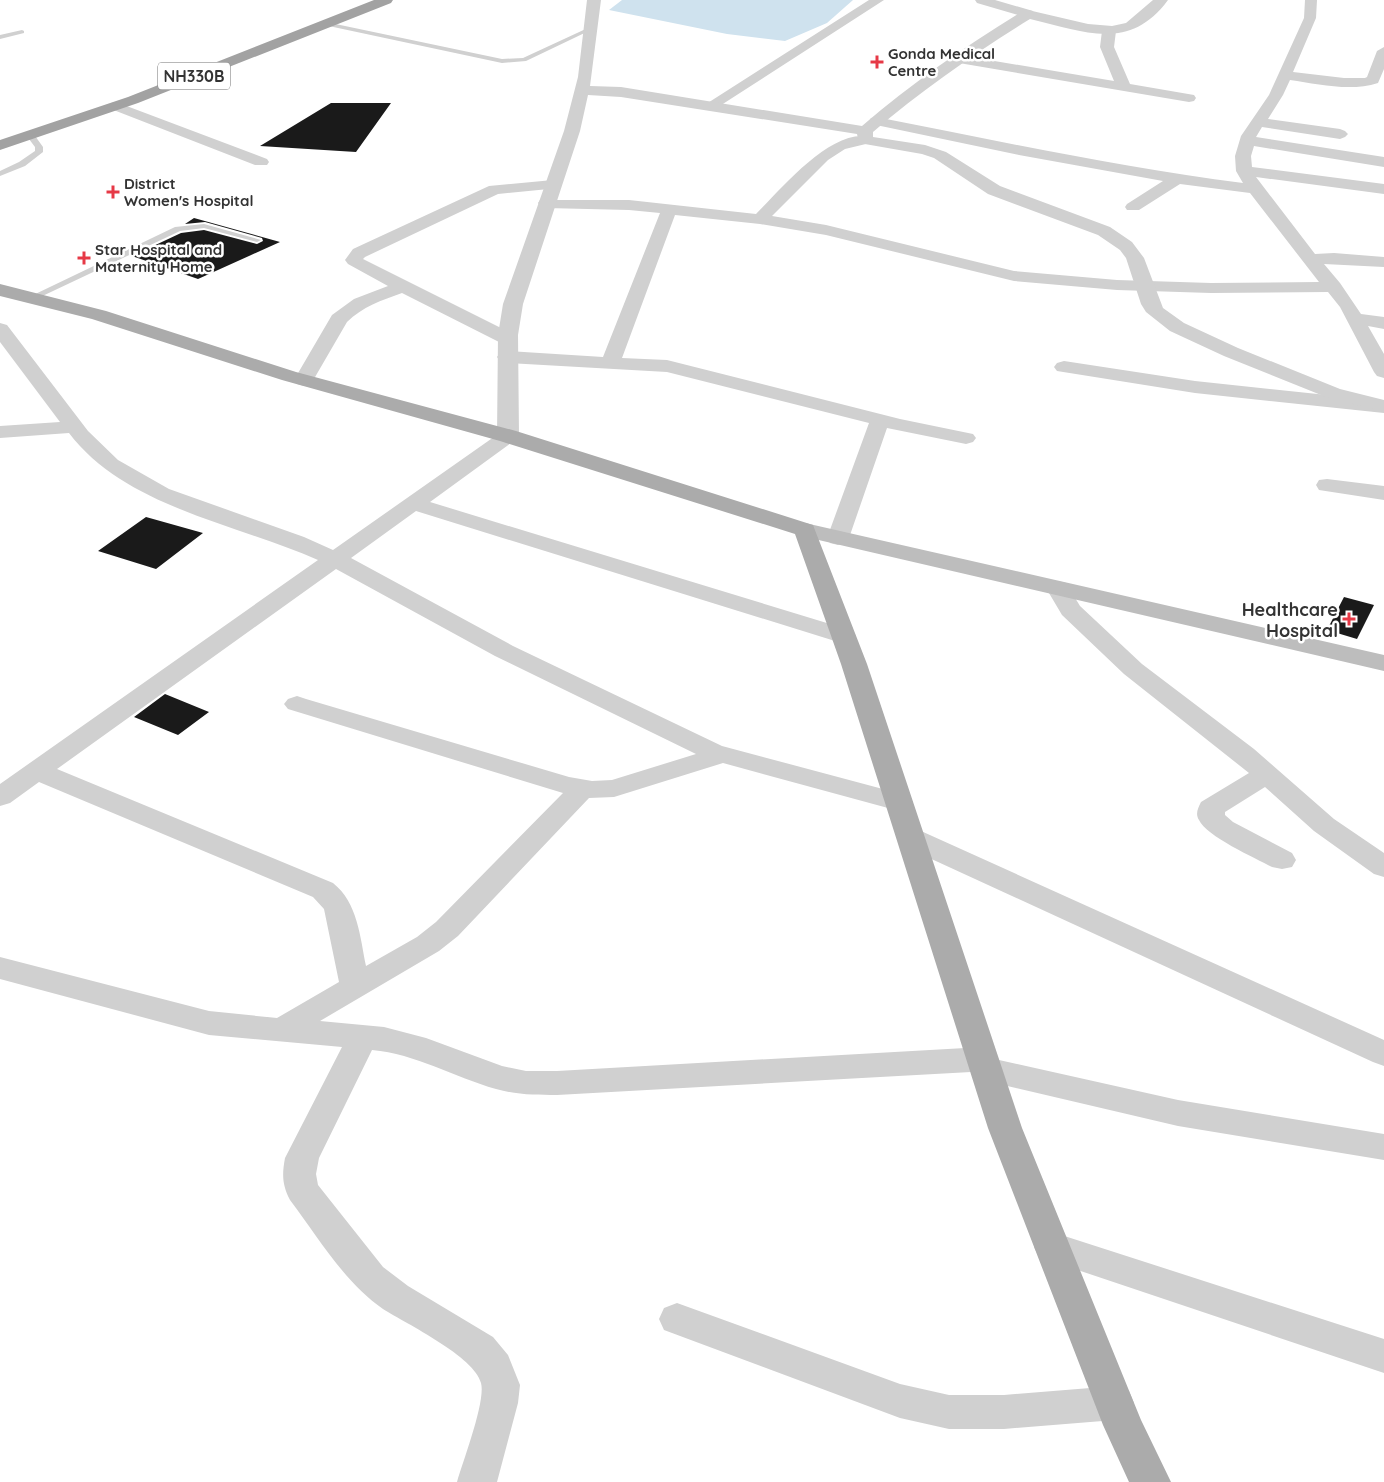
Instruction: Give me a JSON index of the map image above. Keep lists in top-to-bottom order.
{
  "streets": {
    "highway": ["NH330B"]
  },
  "places": {
    "health": [
      "Gonda Medical Centre",
      "District Women's Hospital",
      "Star Hospital and Maternity Home",
      "Healthcare Hospital"
    ]
  }
}
